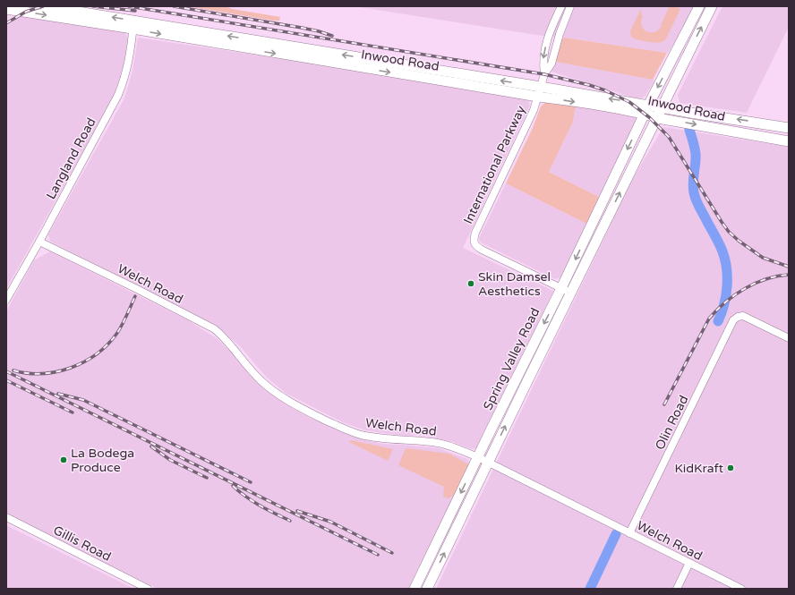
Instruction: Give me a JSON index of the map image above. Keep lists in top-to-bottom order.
{
  "streets": {
    "main road": ["Inwood Road", "Spring Valley Road"],
    "street": [
      "Langland Road",
      "International Parkway",
      "Welch Road",
      "Olin Road",
      "Gillis Road"
    ]
  },
  "crossings": [
    ["Inwood Road", "Langland Road"],
    ["Inwood Road", "International Parkway"],
    ["Inwood Road", "Spring Valley Road"],
    ["Langland Road", "Welch Road"],
    ["International Parkway", "Spring Valley Road"],
    ["Welch Road", "Spring Valley Road"],
    ["Welch Road", "Olin Road"]
  ],
  "places": ["Skin Damsel Aesthetics", "La Bodega Produce", "KidKraft"]
}
